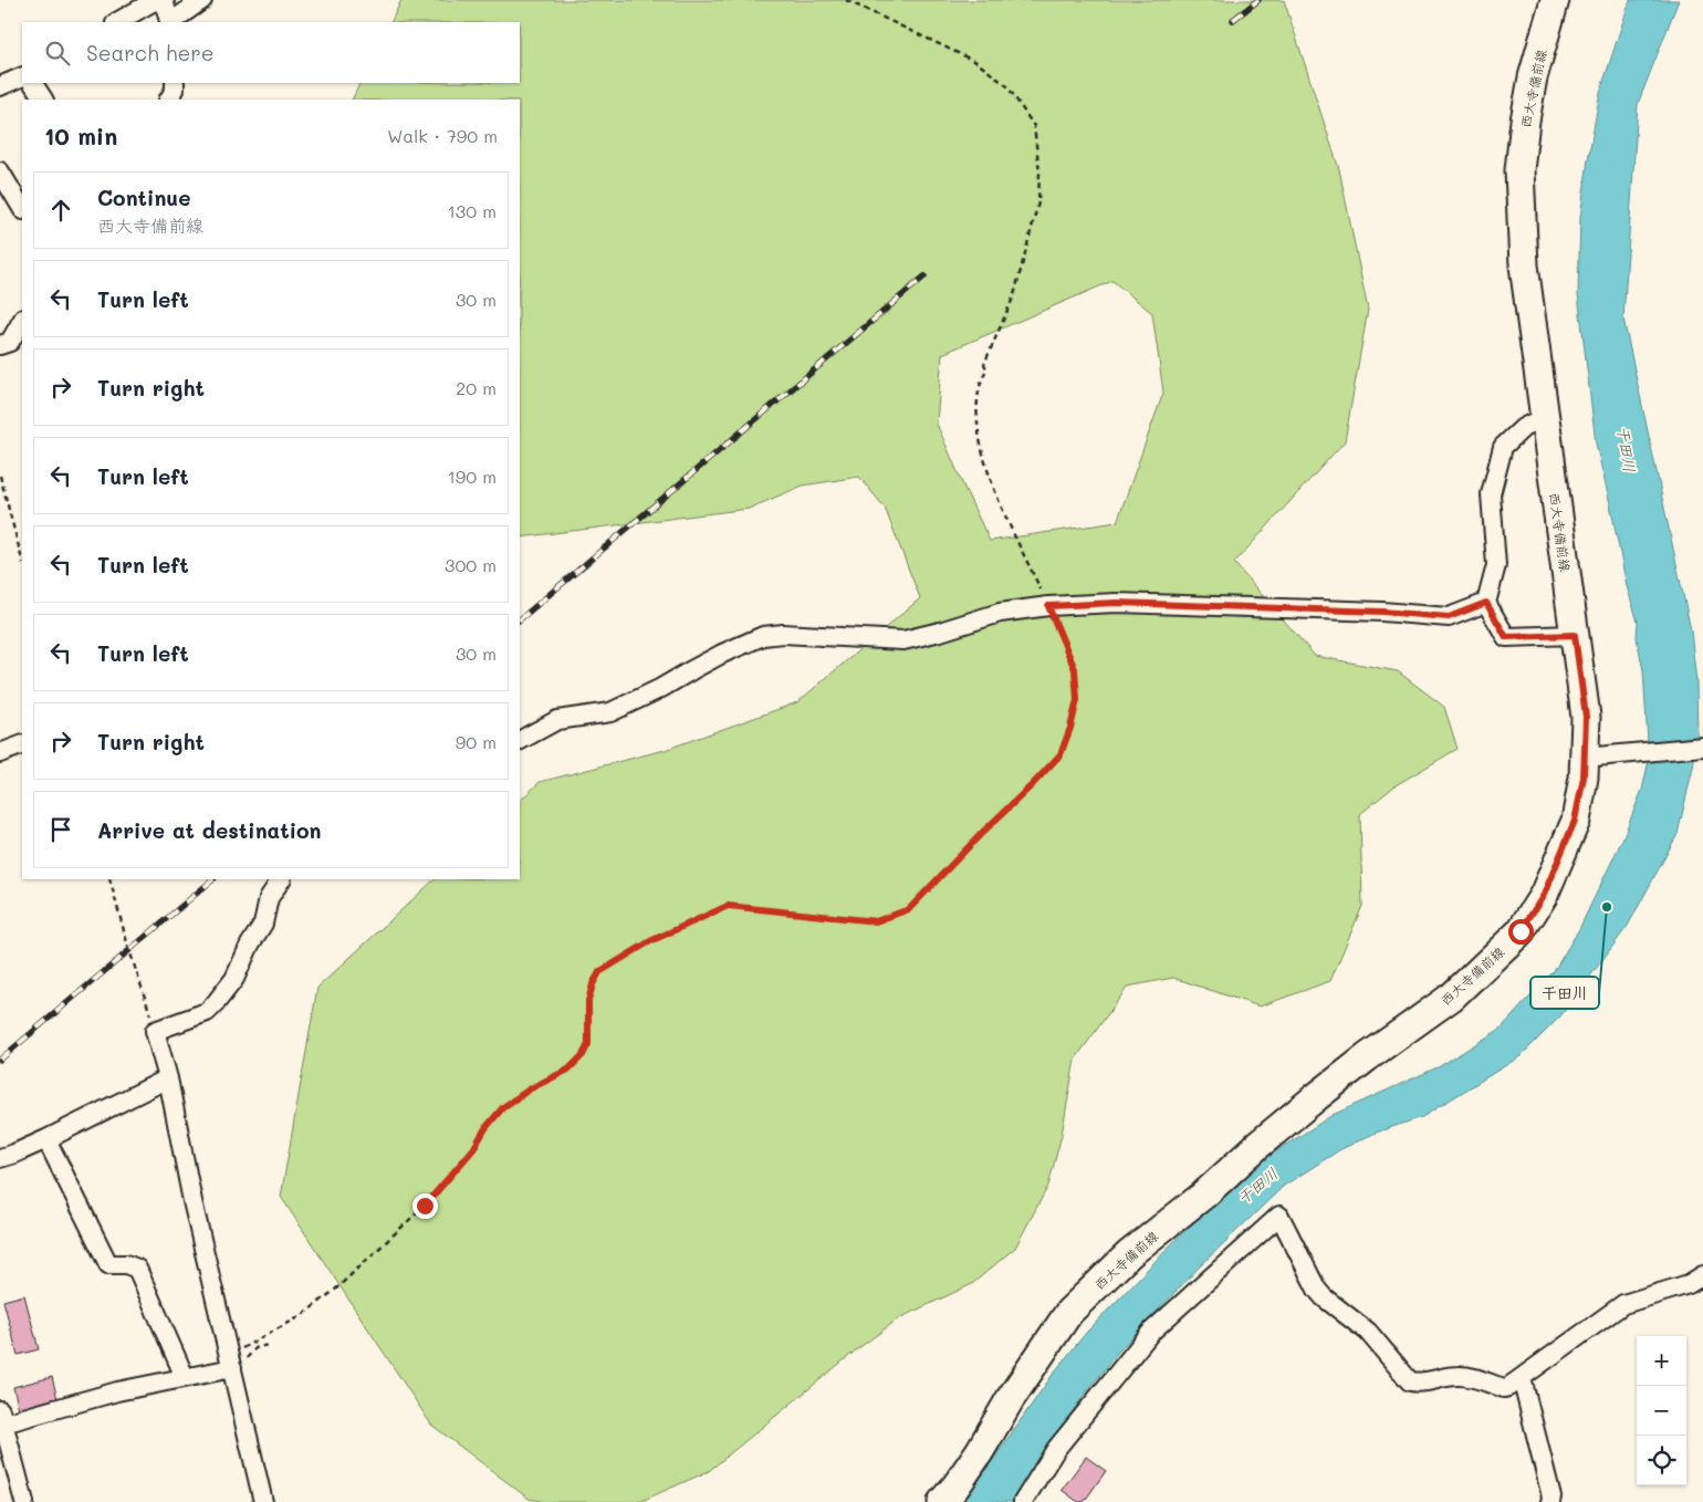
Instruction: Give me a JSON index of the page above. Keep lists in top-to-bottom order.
{
  "streets": {
    "main road": ["西大寺備前線"]
  },
  "water": ["干田川"],
  "places": ["干田川"],
  "page": {
    "search": "Search here",
    "heading": ["10 min", "Walk · 790 m"],
    "list": [
      ["Continue", "西大寺備前線", "130 m"],
      ["Turn left", "30 m"],
      ["Turn right", "20 m"],
      ["Turn left", "190 m"],
      ["Turn left", "300 m"],
      ["Turn left", "30 m"],
      ["Turn right", "90 m"],
      "Arrive at destination"
    ],
    "map_buttons": ["+", "−"]
  }
}
